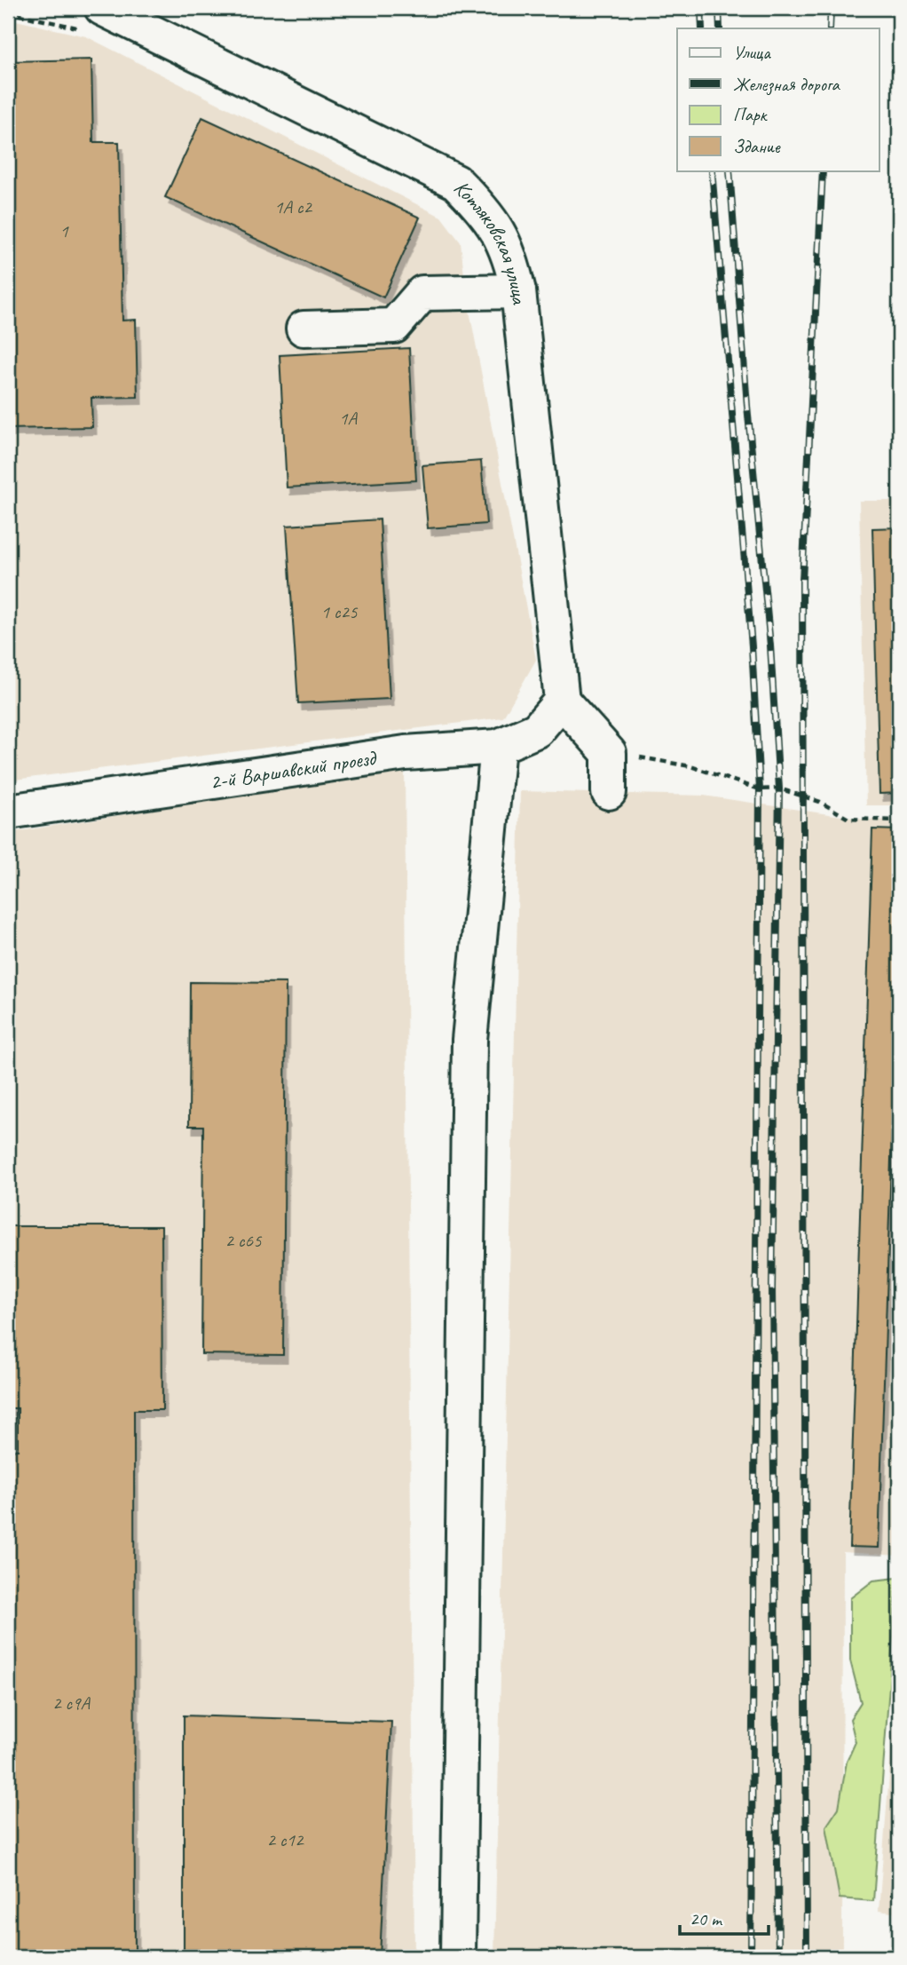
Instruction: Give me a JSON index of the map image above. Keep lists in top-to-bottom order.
{
  "streets": {
    "street": ["Котляковская улица", "2-й Варшавский проезд"]
  },
  "crossings": [
    ["Котляковская улица", "2-й Варшавский проезд"]
  ],
  "house_numbers": [
    "1А с2",
    "1",
    "1А",
    "1 с25",
    "2 с65",
    "2 с9А",
    "2 с12"
  ],
  "legend": [
    "Улица",
    "Железная дорога",
    "Парк",
    "Здание"
  ],
  "scale_bar": "20 m"
}
